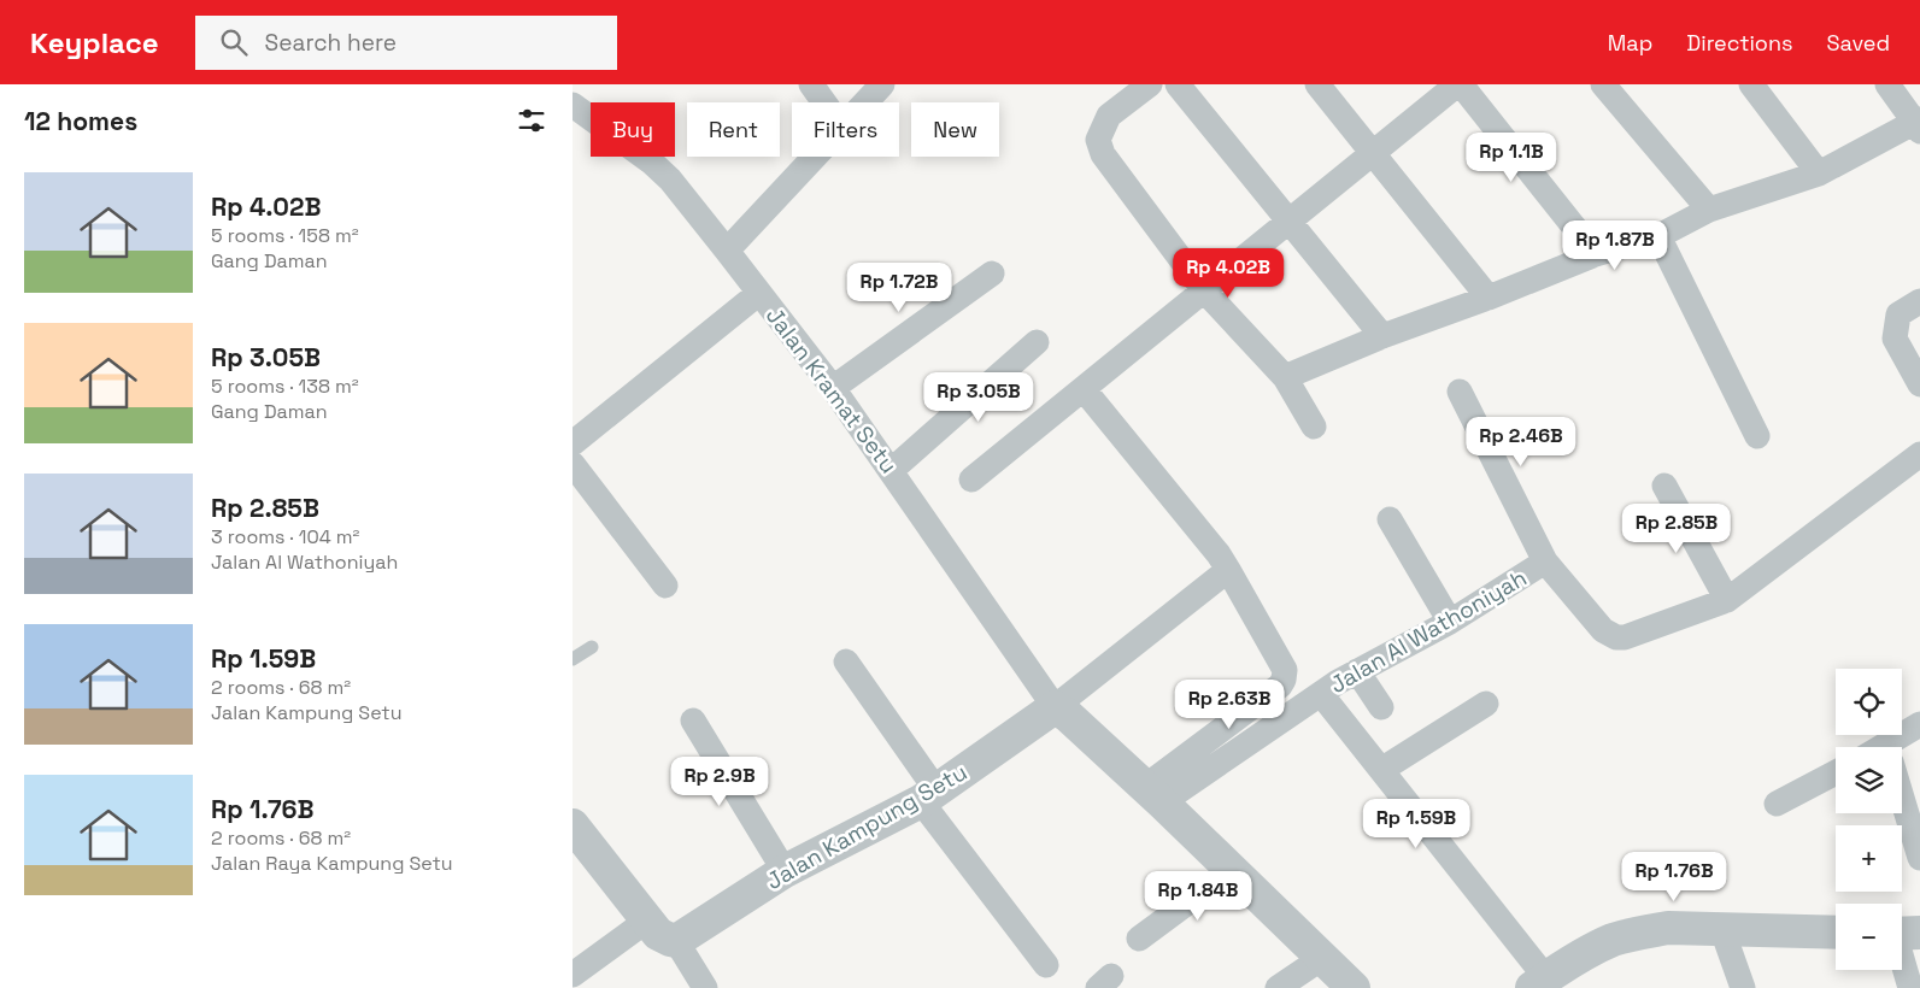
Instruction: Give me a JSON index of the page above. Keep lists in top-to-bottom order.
{
  "streets": {
    "street": ["Jalan Kramat Setu", "Jalan Al Wathoniyah", "Jalan Kampung Setu"]
  },
  "crossings": [
    ["Jalan Kramat Setu", "Jalan Kampung Setu"]
  ],
  "page": {
    "header": "Keyplace",
    "search": "Search here",
    "nav": ["Map", "Directions", "Saved"],
    "heading": "12 homes",
    "chip": [
      "Buy",
      "Rent",
      "Filters",
      "New"
    ],
    "price": [
      "Rp 1.1B",
      "Rp 1.87B",
      "Rp 4.02B",
      "Rp 1.72B",
      "Rp 3.05B",
      "Rp 2.46B",
      "Rp 2.85B",
      "Rp 2.63B",
      "Rp 2.9B",
      "Rp 1.59B",
      "Rp 1.76B",
      "Rp 1.84B"
    ],
    "list": [
      {
        "name": "Rp 4.02B",
        "note": "5 rooms · 158 m² · Gang Daman"
      },
      {
        "name": "Rp 3.05B",
        "note": "5 rooms · 138 m² · Gang Daman"
      },
      {
        "name": "Rp 2.85B",
        "note": "3 rooms · 104 m² · Jalan Al Wathoniyah"
      },
      {
        "name": "Rp 1.59B",
        "note": "2 rooms · 68 m² · Jalan Kampung Setu"
      },
      {
        "name": "Rp 1.76B",
        "note": "2 rooms · 68 m² · Jalan Raya Kampung Setu"
      }
    ],
    "map_buttons": ["+", "−"]
  }
}
